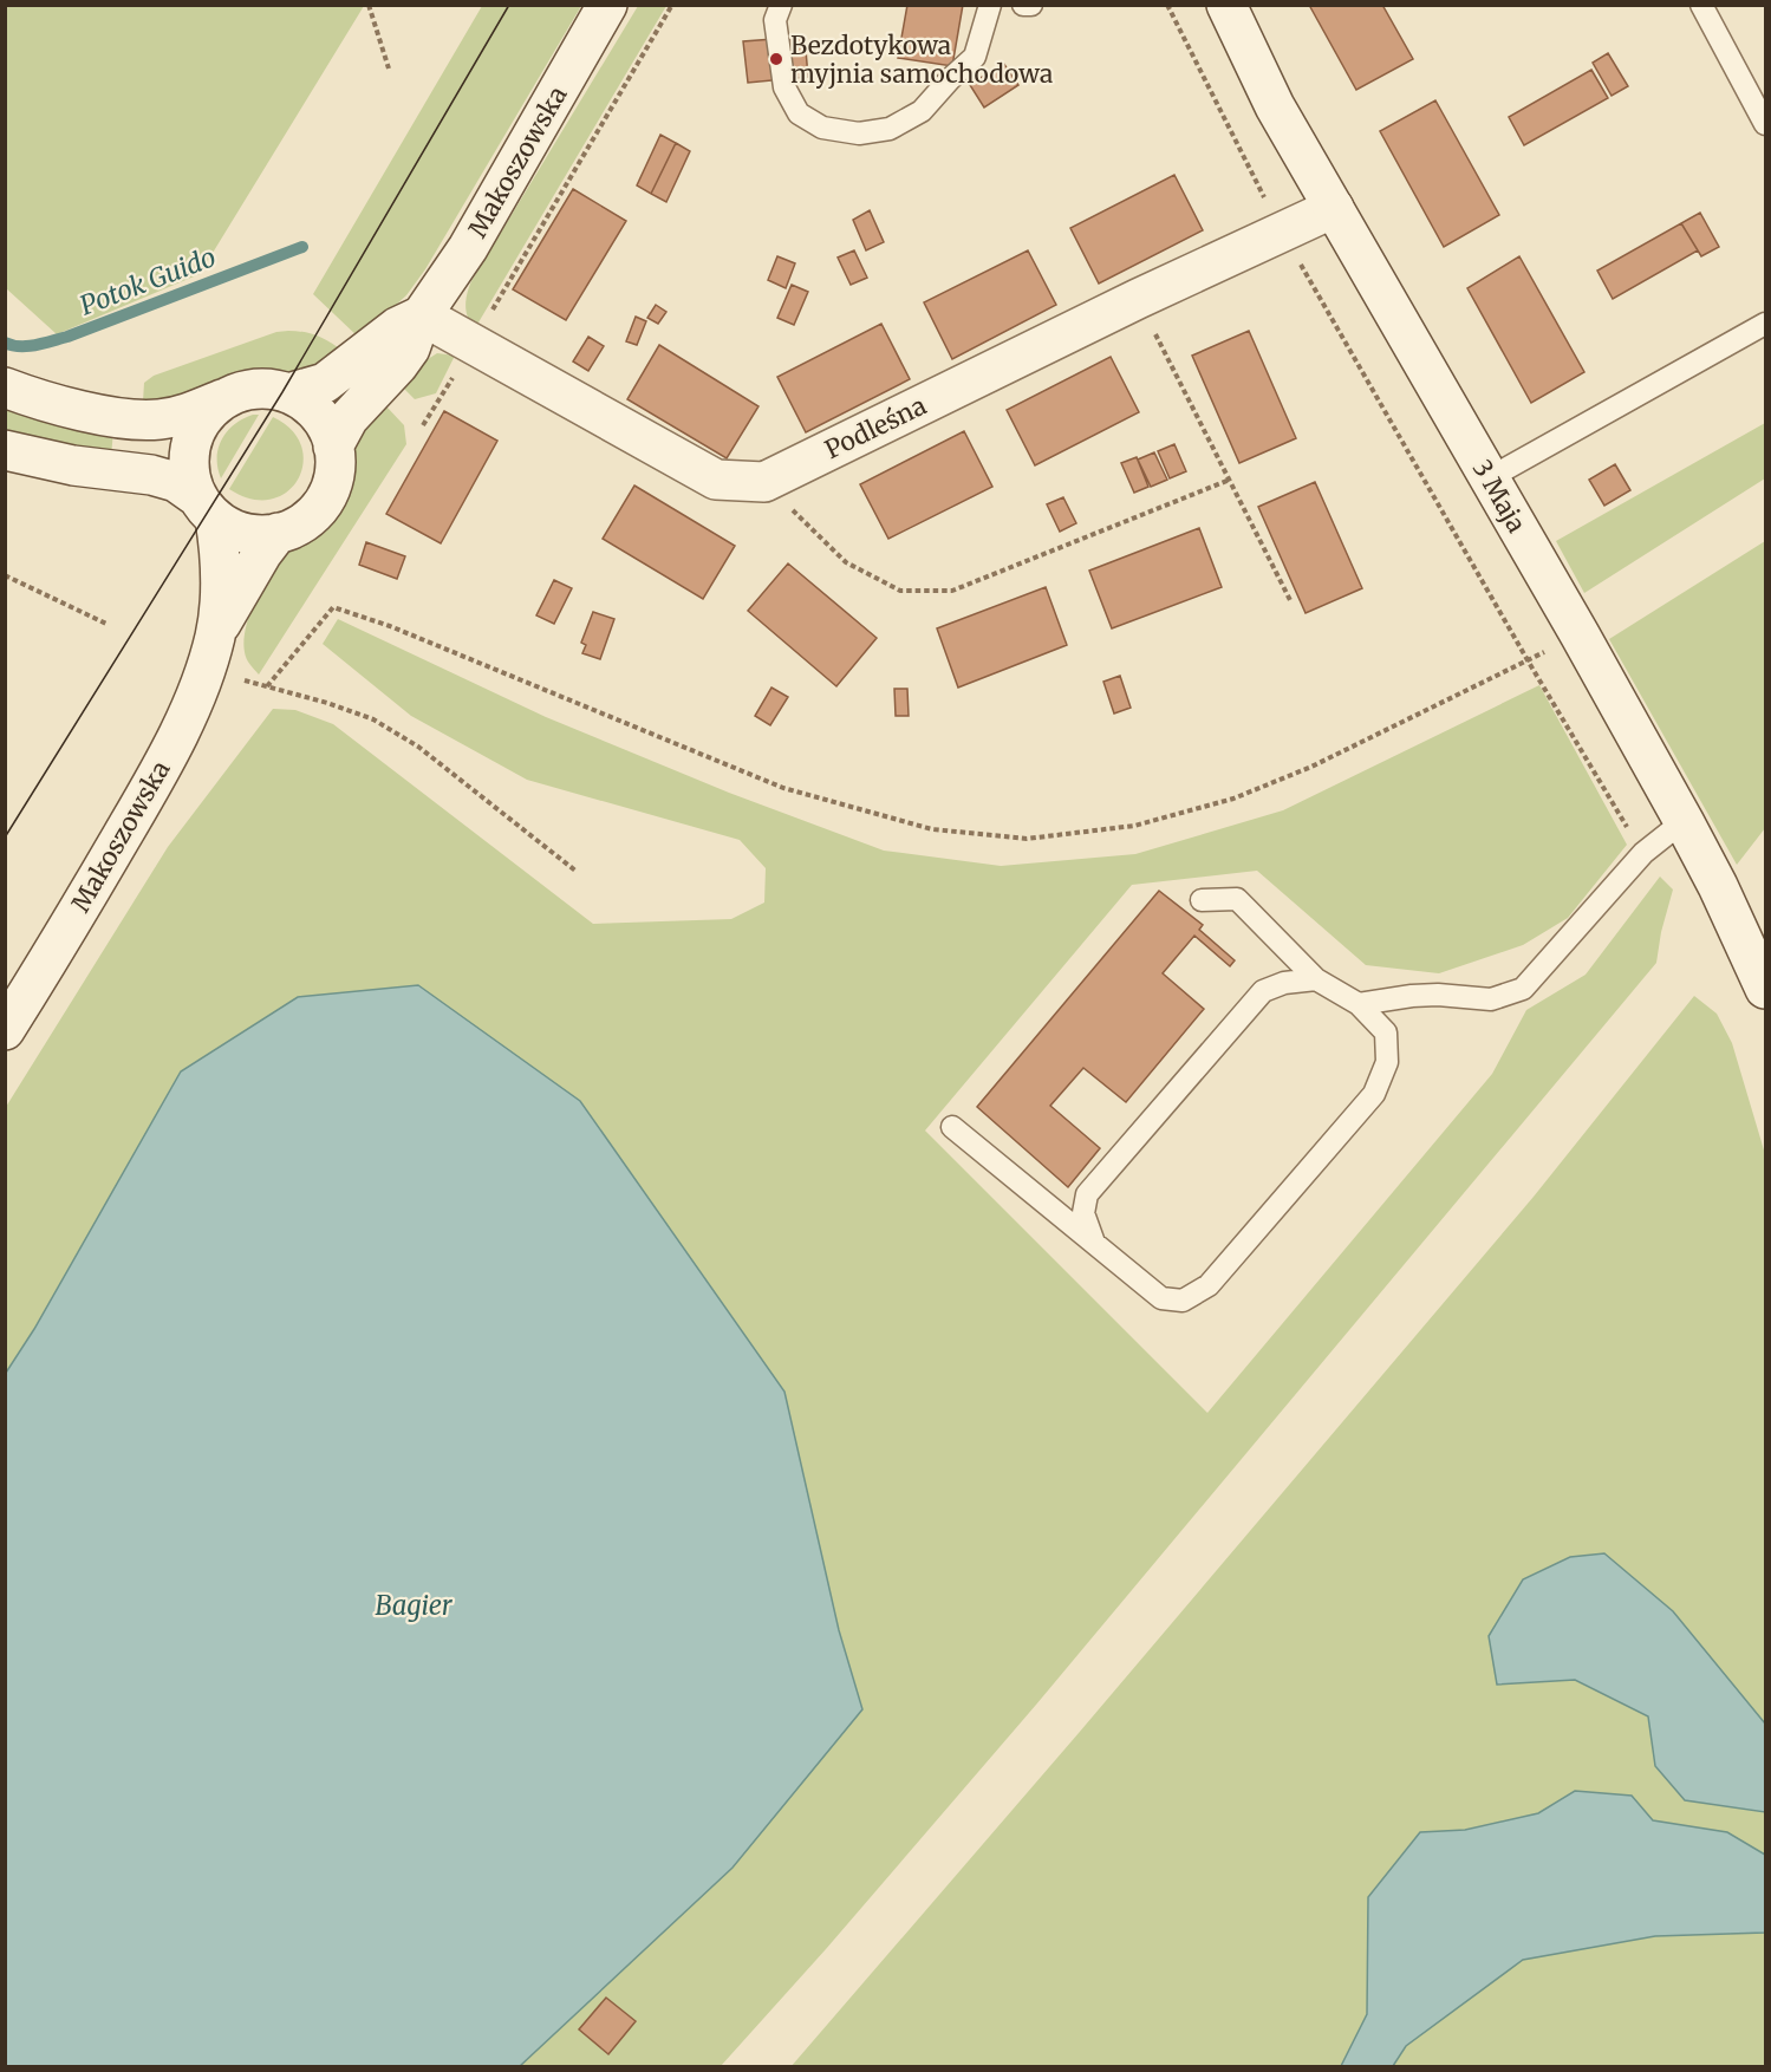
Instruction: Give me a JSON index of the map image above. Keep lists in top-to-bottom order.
{
  "streets": {
    "main road": ["Makoszowska", "Podleśna", "3 Maja"]
  },
  "crossings": [
    ["Makoszowska", "Podleśna"],
    ["Podleśna", "3 Maja"]
  ],
  "water": ["Potok Guido", "Bagier"],
  "places": ["Bezdotykowa myjnia samochodowa"]
}
